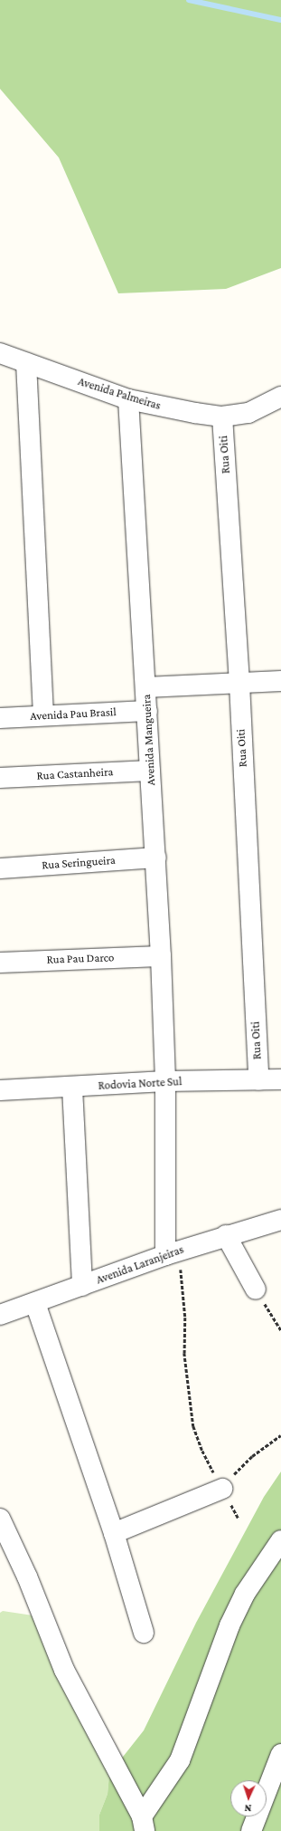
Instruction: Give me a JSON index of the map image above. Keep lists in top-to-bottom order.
{
  "streets": {
    "street": [
      "Avenida Palmeiras",
      "Rua Oiti",
      "Avenida Pau Brasil",
      "Avenida Mangueira",
      "Rua Castanheira",
      "Rua Seringueira",
      "Rua Pau Darco",
      "Rodovia Norte Sul",
      "Avenida Laranjeiras"
    ]
  },
  "crossings": [
    ["Avenida Palmeiras", "Rua Oiti"],
    ["Avenida Palmeiras", "Avenida Mangueira"],
    ["Rua Oiti", "Rodovia Norte Sul"],
    ["Avenida Pau Brasil", "Avenida Mangueira"],
    ["Avenida Mangueira", "Rua Castanheira"],
    ["Avenida Mangueira", "Rua Seringueira"],
    ["Avenida Mangueira", "Rua Pau Darco"],
    ["Avenida Mangueira", "Rodovia Norte Sul"],
    ["Avenida Mangueira", "Avenida Laranjeiras"]
  ],
  "north": "bottom"
}
